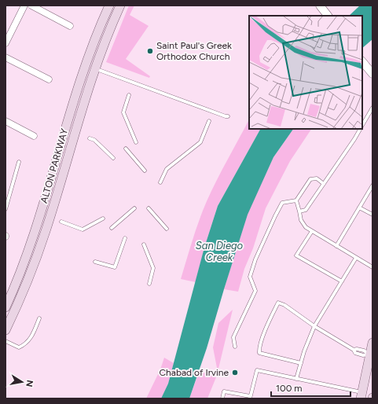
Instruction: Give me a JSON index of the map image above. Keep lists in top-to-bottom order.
{
  "streets": {
    "main road": ["ALTON PARKWAY"]
  },
  "water": ["San Diego Creek"],
  "places": ["Saint Paul's Greek Orthodox Church", "Chabad of Irvine"],
  "scale_bar": "100 m",
  "north": "right"
}
